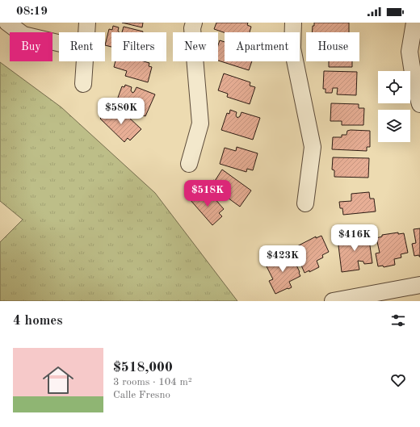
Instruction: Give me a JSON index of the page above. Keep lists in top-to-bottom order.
{
  "page": {
    "status": "08:19",
    "chip": [
      "Buy",
      "Rent",
      "Filters",
      "New",
      "Apartment",
      "House"
    ],
    "price": [
      "$580K",
      "$518K",
      "$416K",
      "$423K"
    ],
    "heading": "4 homes",
    "list": [
      {
        "name": "$518,000",
        "note": "3 rooms · 104 m² · Calle Fresno"
      }
    ]
  }
}
